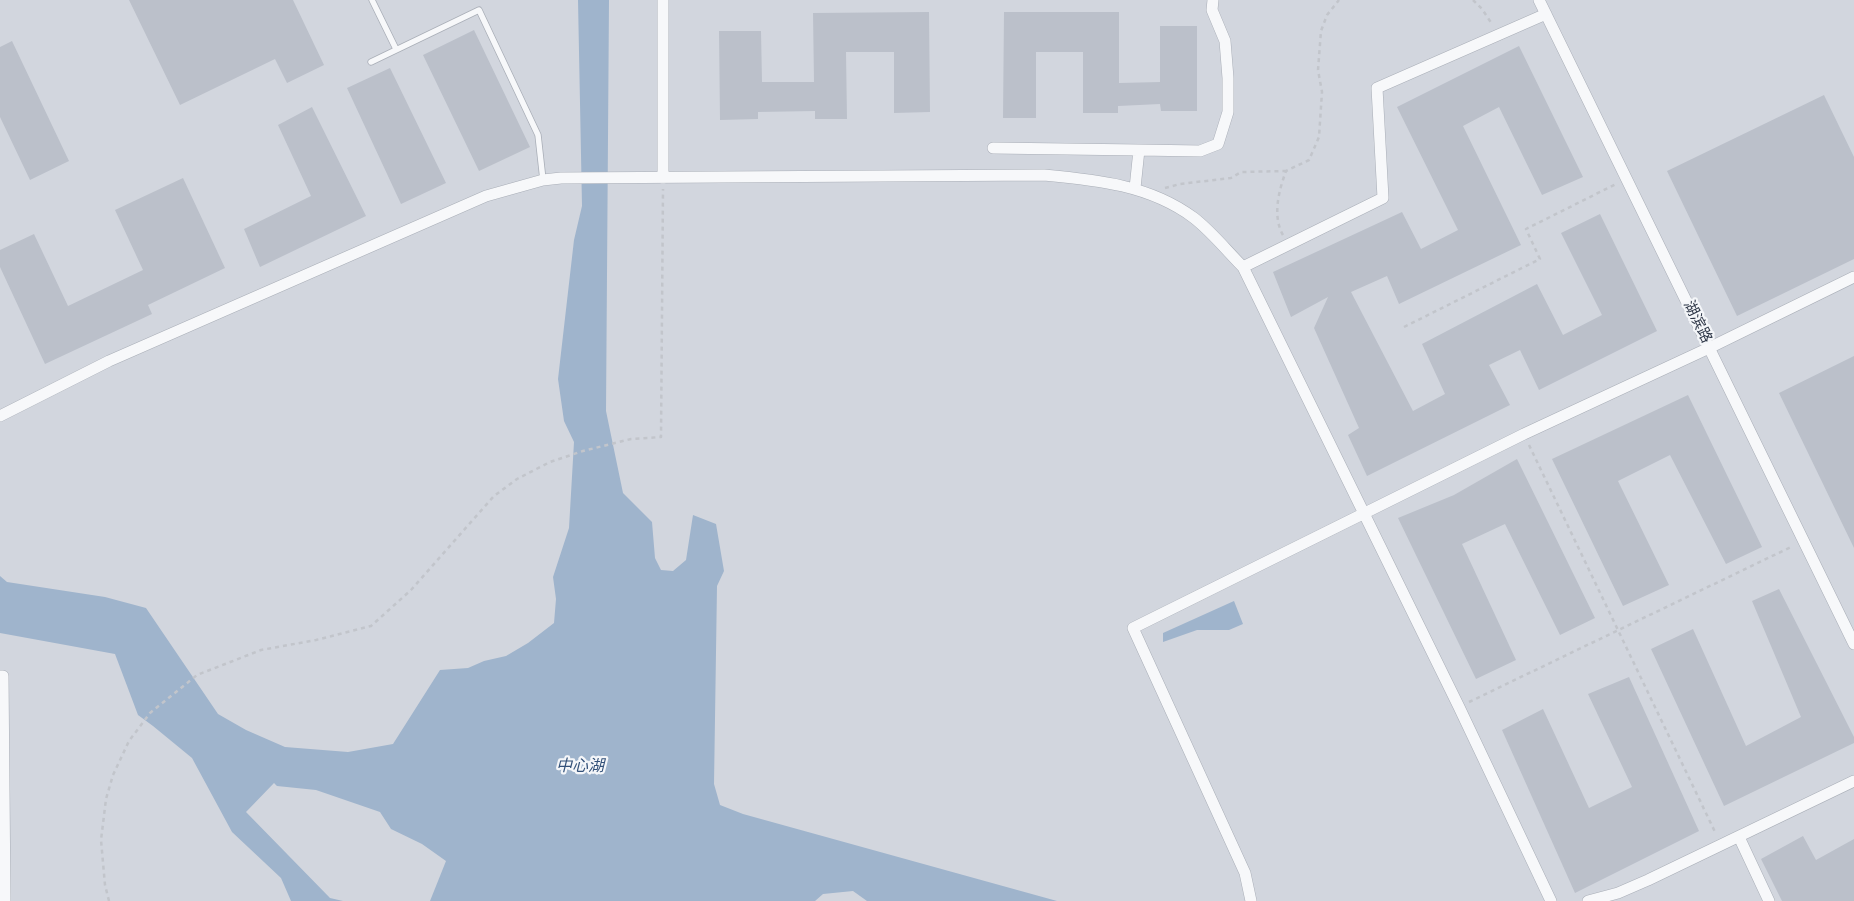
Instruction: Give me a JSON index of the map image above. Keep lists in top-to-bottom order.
{
  "streets": {
    "street": ["湖滨路"]
  },
  "water": ["中心湖"]
}
